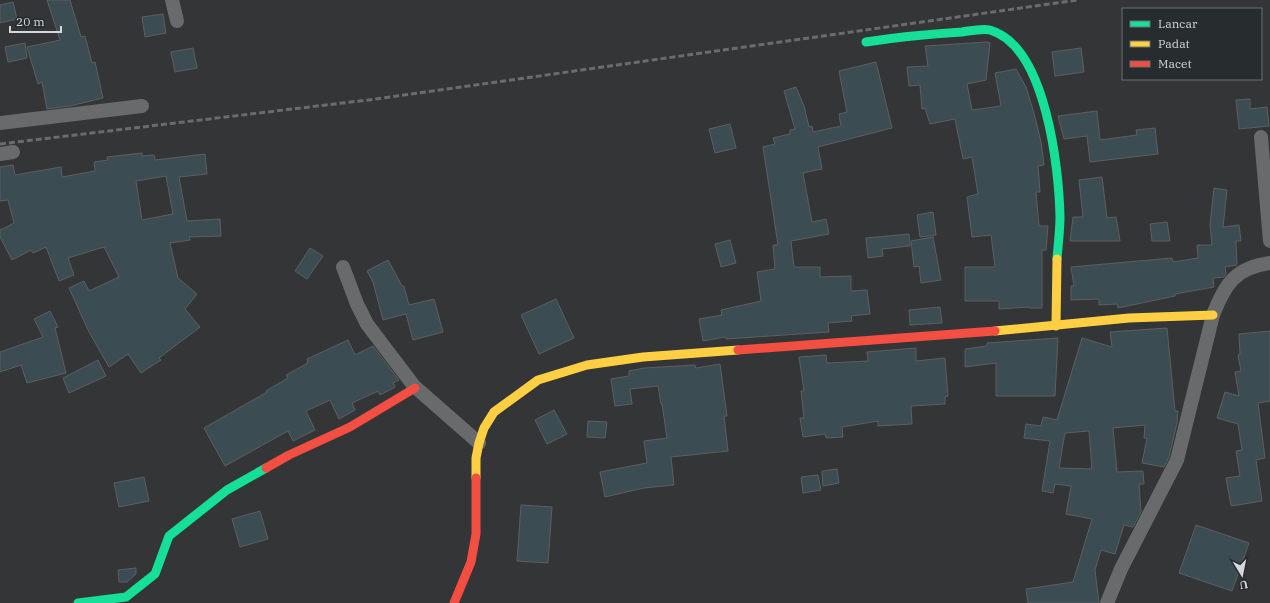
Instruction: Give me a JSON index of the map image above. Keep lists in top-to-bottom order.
{
  "legend": ["Lancar", "Padat", "Macet"],
  "scale_bar": "20 m",
  "north": "bottom"
}
